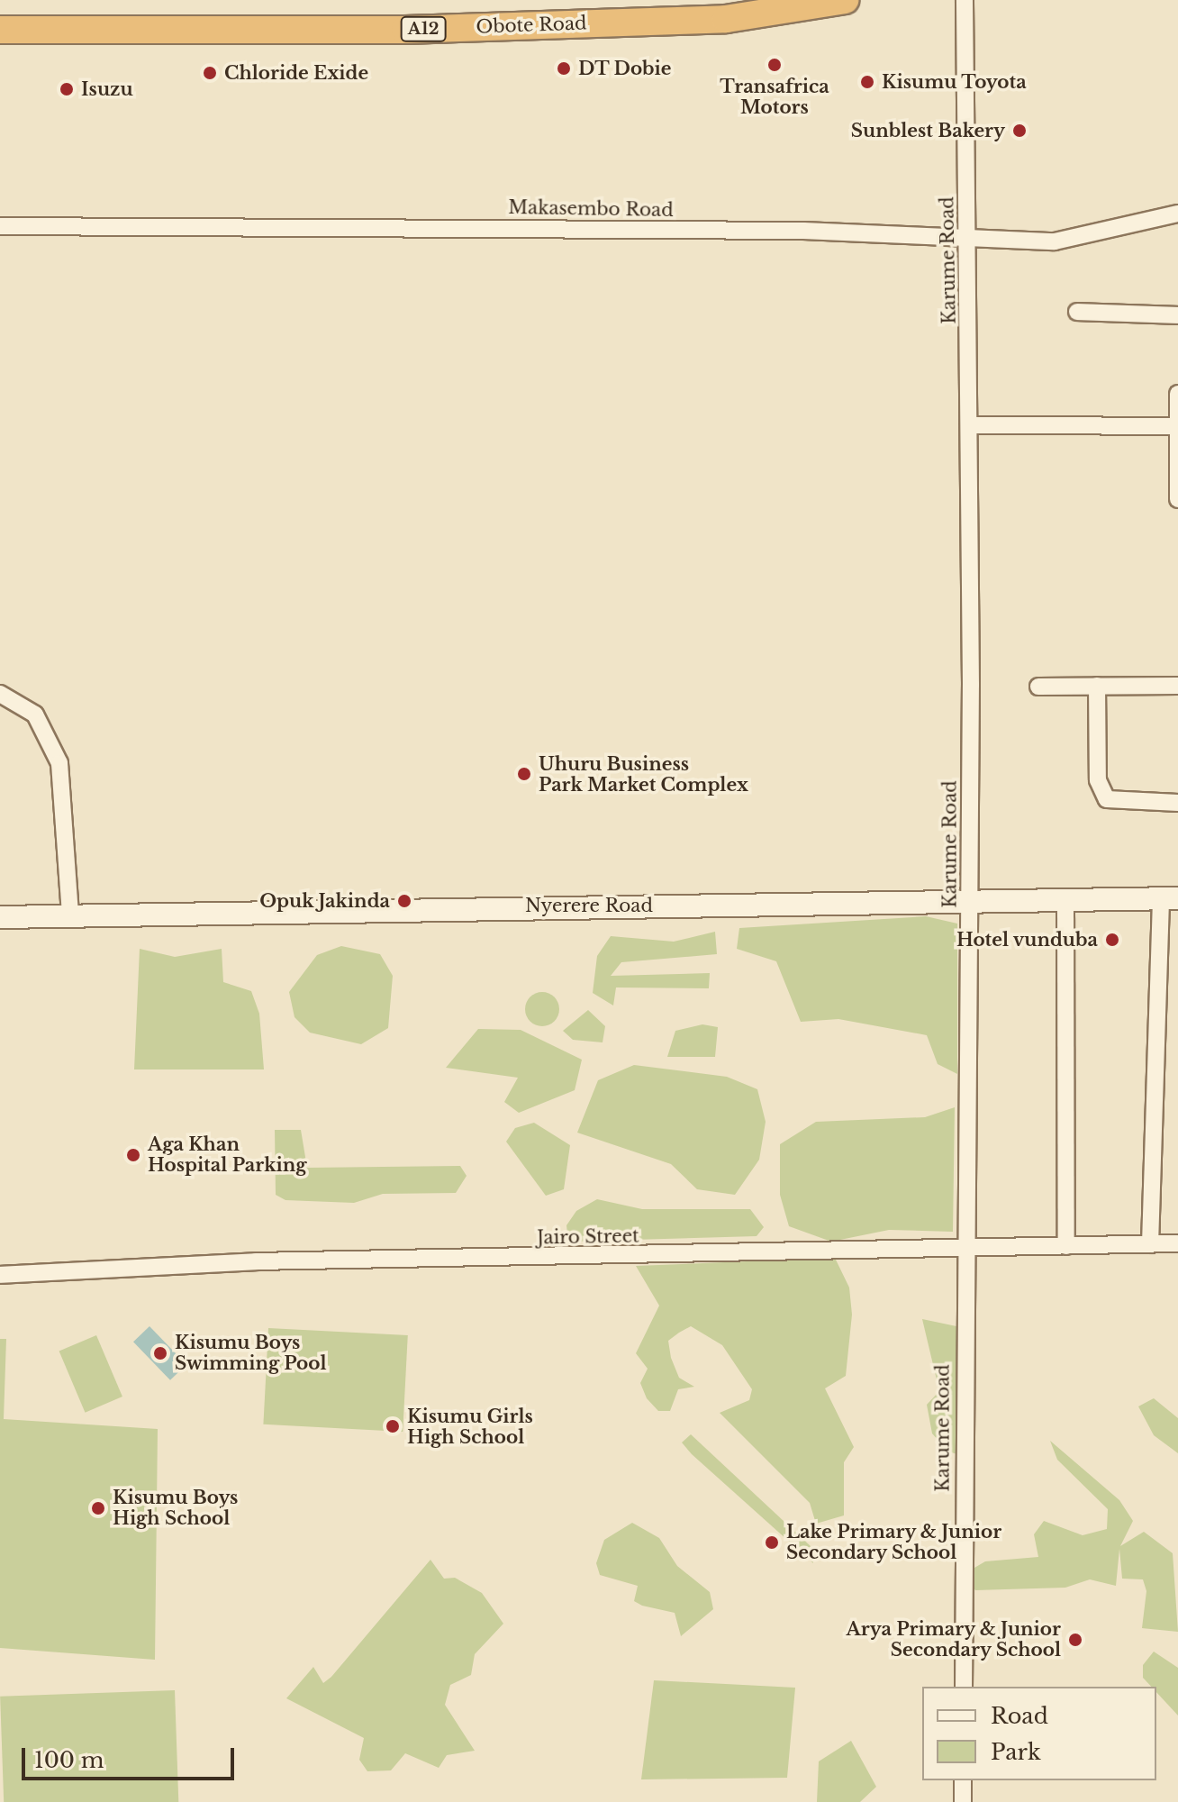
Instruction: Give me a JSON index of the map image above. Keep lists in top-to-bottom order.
{
  "streets": {
    "highway": ["Obote Road", "A12"],
    "main road": ["Nyerere Road"],
    "street": ["Makasembo Road", "Karume Road", "Jairo Street"]
  },
  "crossings": [
    ["Makasembo Road", "Karume Road"],
    ["Karume Road", "Nyerere Road"],
    ["Karume Road", "Jairo Street"]
  ],
  "places": [
    "Transafrica Motors",
    "DT Dobie",
    "Chloride Exide",
    "Kisumu Toyota",
    "Isuzu",
    "Sunblest Bakery",
    "Uhuru Business Park Market Complex",
    "Opuk Jakinda",
    "Hotel vunduba",
    "Aga Khan Hospital Parking",
    "Kisumu Boys Swimming Pool",
    "Kisumu Girls High School",
    "Kisumu Boys High School",
    "Lake Primary & Junior Secondary School",
    "Arya Primary & Junior Secondary School"
  ],
  "legend": ["Road", "Park"],
  "scale_bar": "100 m"
}
